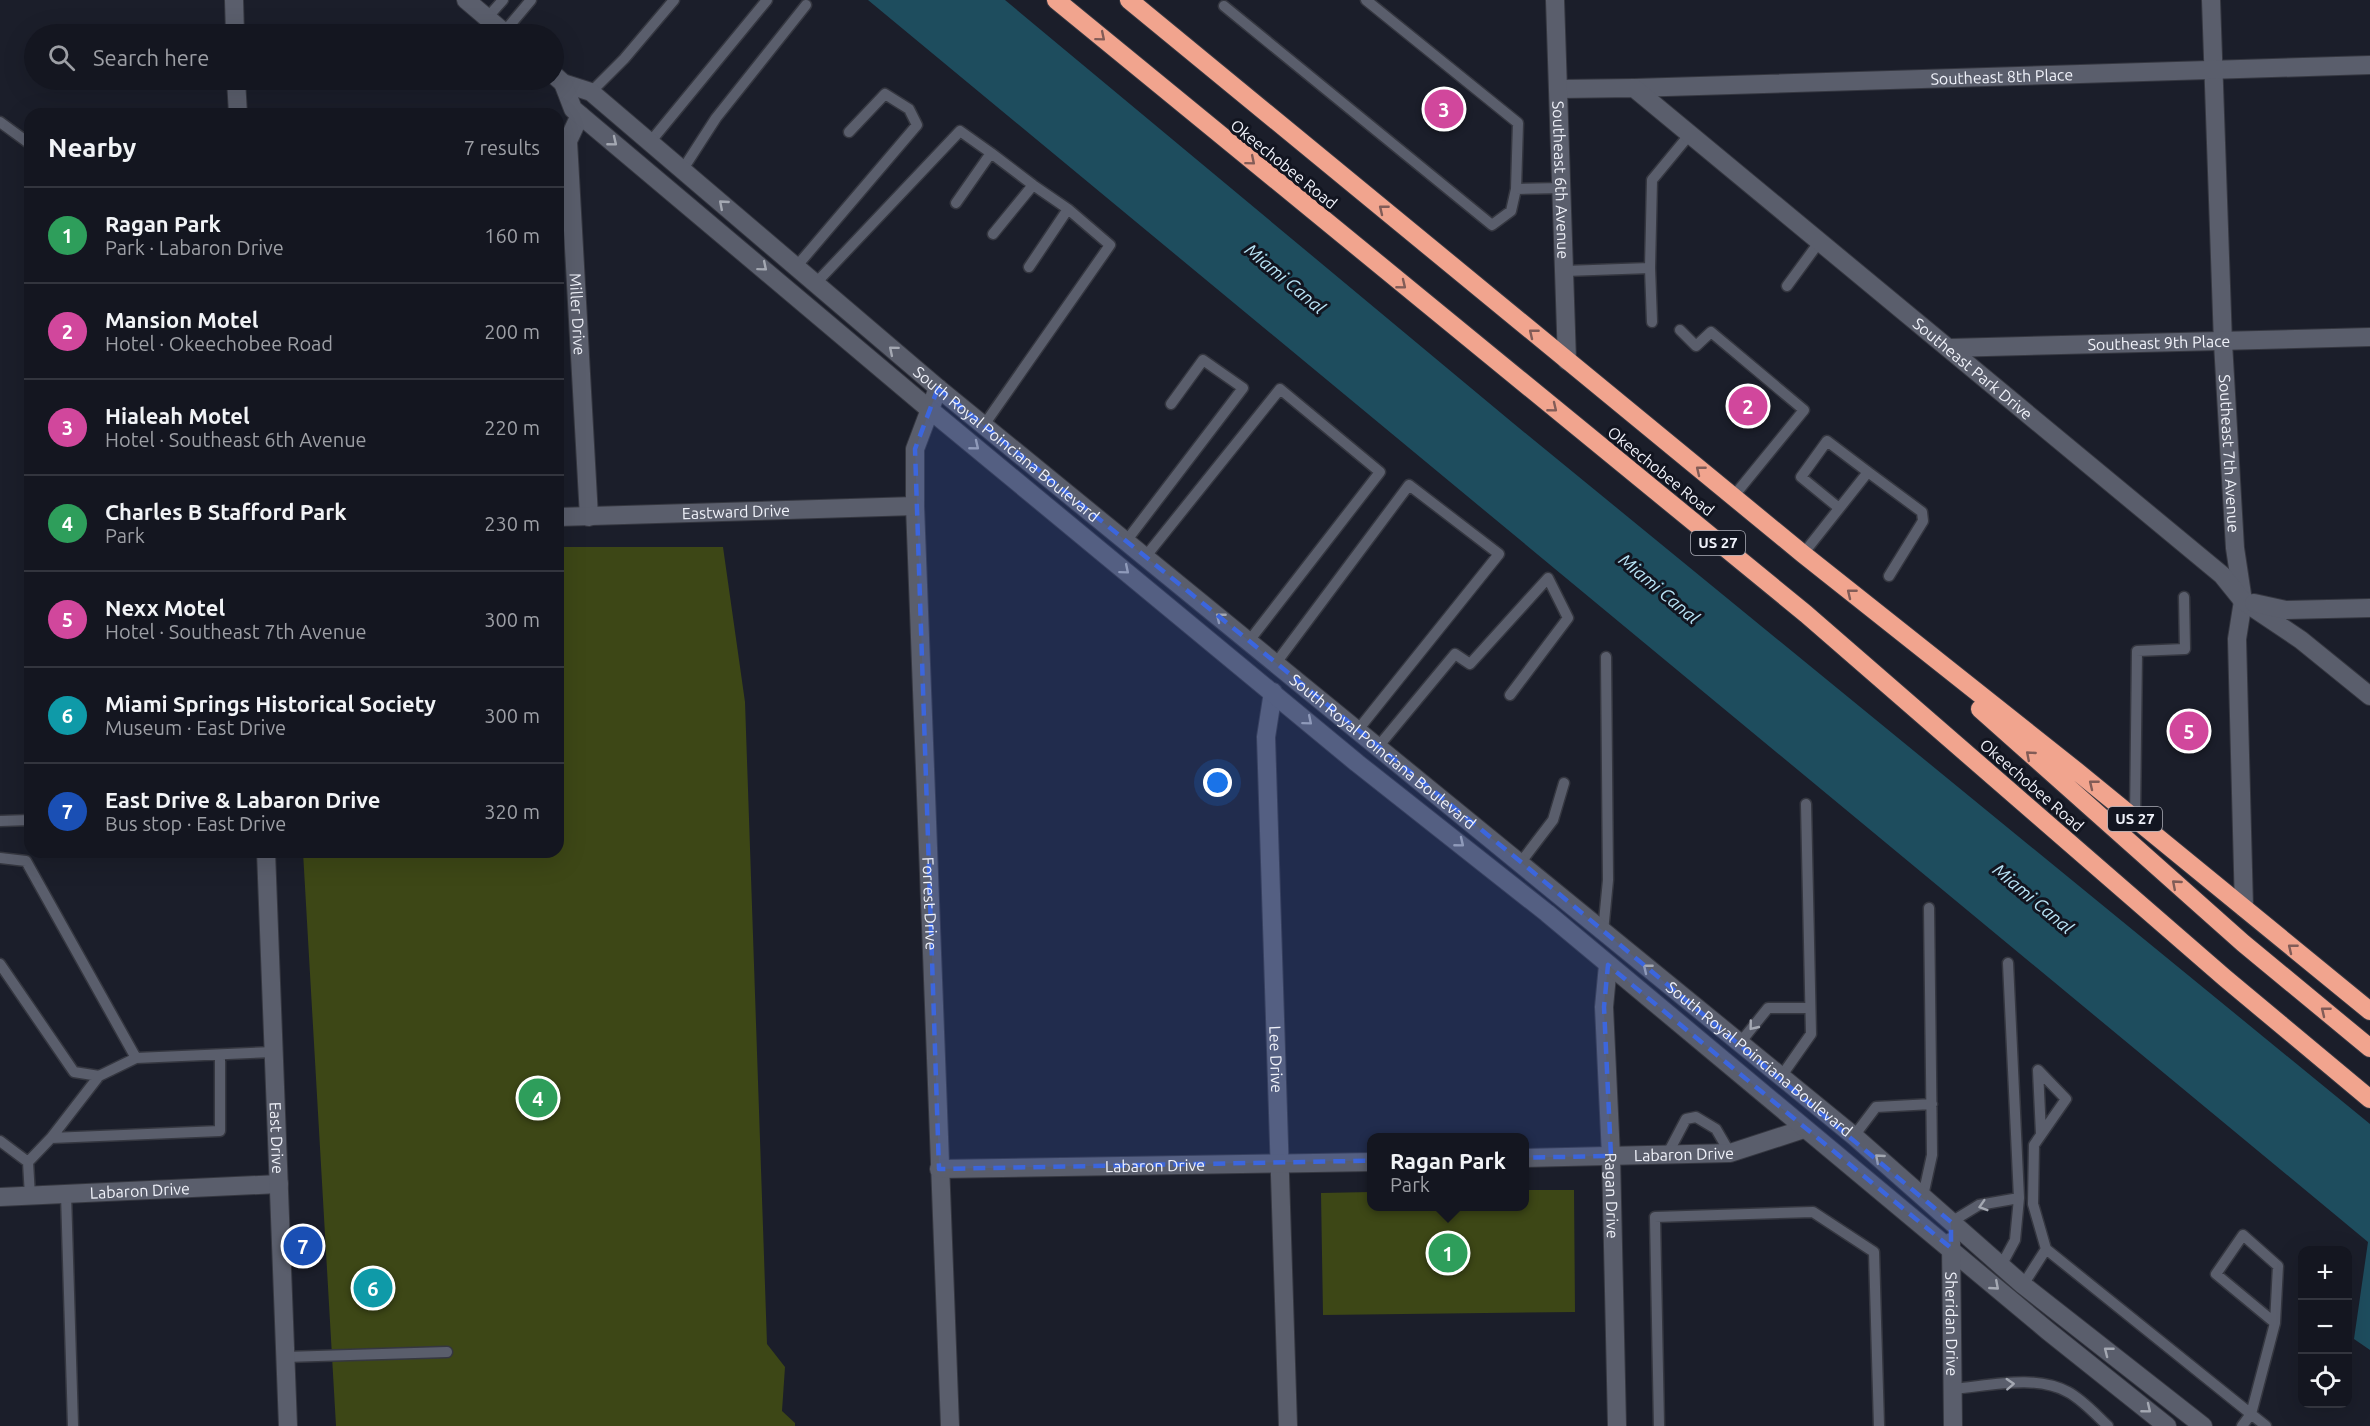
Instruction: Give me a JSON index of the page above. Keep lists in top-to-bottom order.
{
  "streets": {
    "highway": ["Okeechobee Road", "US 27"],
    "street": [
      "Southeast 8th Place",
      "Southeast 6th Avenue",
      "Miller Drive",
      "Southeast 9th Place",
      "Southeast Park Drive",
      "South Royal Poinciana Boulevard",
      "Southeast 7th Avenue",
      "Eastward Drive",
      "Forrest Drive",
      "Lee Drive",
      "East Drive",
      "Labaron Drive",
      "Ragan Drive",
      "Sheridan Drive"
    ]
  },
  "crossings": [
    ["Southeast 8th Place", "Southeast Park Drive"],
    ["Southeast 8th Place", "Southeast 7th Avenue"],
    ["Okeechobee Road", "Southeast 6th Avenue"],
    ["Okeechobee Road", "Southeast 7th Avenue"],
    ["Miller Drive", "South Royal Poinciana Boulevard"],
    ["Miller Drive", "Eastward Drive"],
    ["Southeast 9th Place", "Southeast Park Drive"],
    ["Southeast 9th Place", "Southeast 7th Avenue"],
    ["Southeast Park Drive", "Southeast 7th Avenue"],
    ["South Royal Poinciana Boulevard", "Forrest Drive"],
    ["South Royal Poinciana Boulevard", "Lee Drive"],
    ["South Royal Poinciana Boulevard", "Labaron Drive"],
    ["South Royal Poinciana Boulevard", "Ragan Drive"],
    ["South Royal Poinciana Boulevard", "Sheridan Drive"],
    ["Eastward Drive", "Forrest Drive"],
    ["Forrest Drive", "Labaron Drive"],
    ["Lee Drive", "Labaron Drive"],
    ["East Drive", "Labaron Drive"],
    ["Labaron Drive", "Ragan Drive"]
  ],
  "water": ["Miami Canal"],
  "page": {
    "search": "Search here",
    "pins": [
      "3",
      "2",
      "5",
      "4",
      "7",
      "1",
      "6"
    ],
    "heading": ["Nearby", "7 results"],
    "list": [
      {
        "mark": "1",
        "name": "Ragan Park",
        "note": "Park · Labaron Drive",
        "value": "160 m"
      },
      {
        "mark": "2",
        "name": "Mansion Motel",
        "note": "Hotel · Okeechobee Road",
        "value": "200 m"
      },
      {
        "mark": "3",
        "name": "Hialeah Motel",
        "note": "Hotel · Southeast 6th Avenue",
        "value": "220 m"
      },
      {
        "mark": "4",
        "name": "Charles B Stafford Park",
        "note": "Park",
        "value": "230 m"
      },
      {
        "mark": "5",
        "name": "Nexx Motel",
        "note": "Hotel · Southeast 7th Avenue",
        "value": "300 m"
      },
      {
        "mark": "6",
        "name": "Miami Springs Historical Society",
        "note": "Museum · East Drive",
        "value": "300 m"
      },
      {
        "mark": "7",
        "name": "East Drive & Labaron Drive",
        "note": "Bus stop · East Drive",
        "value": "320 m"
      }
    ],
    "popup": ["Ragan Park", "Park"],
    "map_buttons": ["+", "−"]
  }
}
